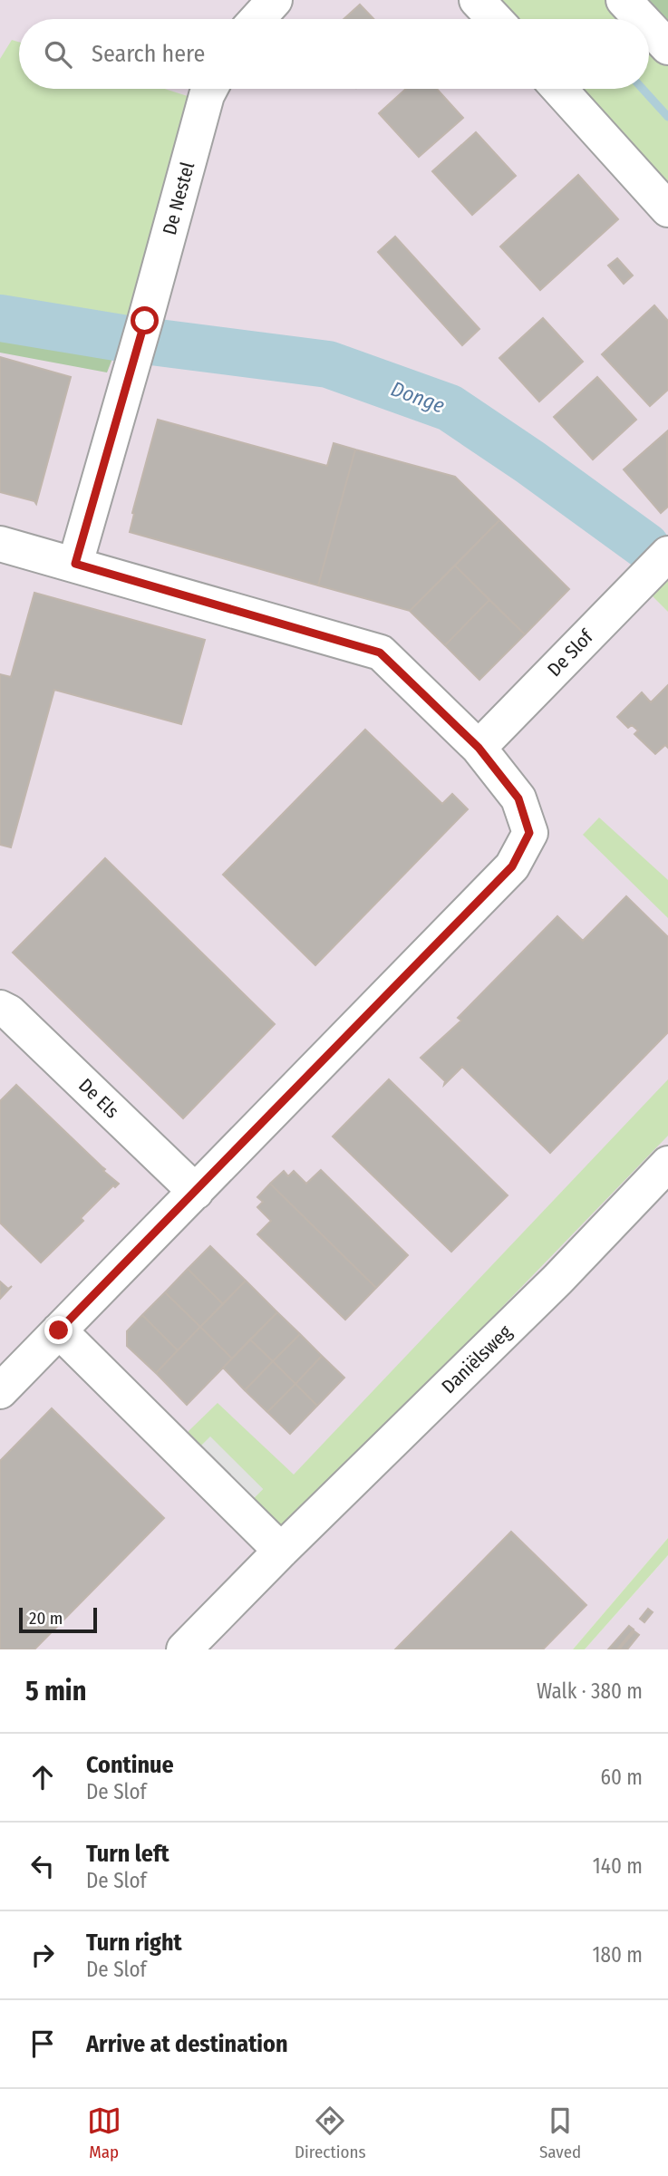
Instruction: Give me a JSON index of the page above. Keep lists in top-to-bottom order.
{
  "streets": {
    "street": [
      "De Nestel",
      "De Slof",
      "De Els",
      "Daniëlsweg"
    ]
  },
  "water": ["Donge"],
  "scale_bar": "20 m",
  "page": {
    "search": "Search here",
    "scale": "20 m",
    "heading": ["5 min", "Walk · 380 m"],
    "list": [
      ["Continue", "De Slof", "60 m"],
      ["Turn left", "De Slof", "140 m"],
      ["Turn right", "De Slof", "180 m"],
      "Arrive at destination"
    ],
    "nav": ["Map", "Directions", "Saved"]
  }
}
